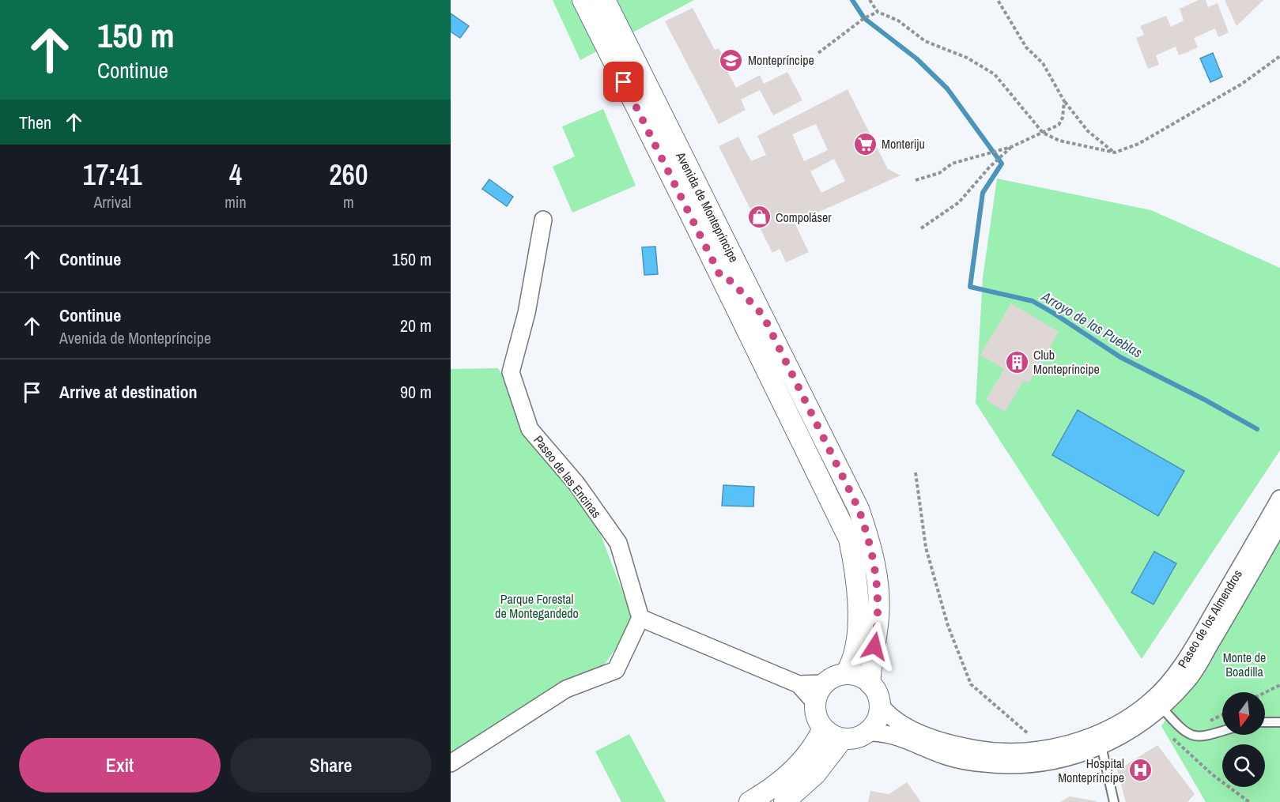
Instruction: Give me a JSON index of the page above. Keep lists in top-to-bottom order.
{
  "streets": {
    "street": ["Avenida de Montepríncipe", "Paseo de las Encinas", "Paseo de los Almendros"]
  },
  "crossings": [
    ["Avenida de Montepríncipe", "Paseo de los Almendros"]
  ],
  "water": ["Arroyo de las Pueblas"],
  "parks": ["Parque Forestal de Montegandedo", "Monte de Boadilla"],
  "places": {
    "school or university": ["Montepríncipe"],
    "supermarket": ["Monteriju"],
    "shop": ["Compoláser"],
    "building": ["Club Montepríncipe"],
    "hospital": ["Hospital Montepríncipe"]
  },
  "north": "bottom",
  "page": {
    "turn": ["150 m", "Continue"],
    "then": "Then",
    "eta": [
      "17:41",
      "Arrival",
      "4",
      "min",
      "260",
      "m"
    ],
    "list": [
      {
        "name": "Continue",
        "value": "150 m"
      },
      {
        "name": "Continue",
        "note": "Avenida de Montepríncipe",
        "value": "20 m"
      },
      {
        "name": "Arrive at destination",
        "value": "90 m"
      }
    ],
    "buttons": ["Exit", "Share"]
  }
}
